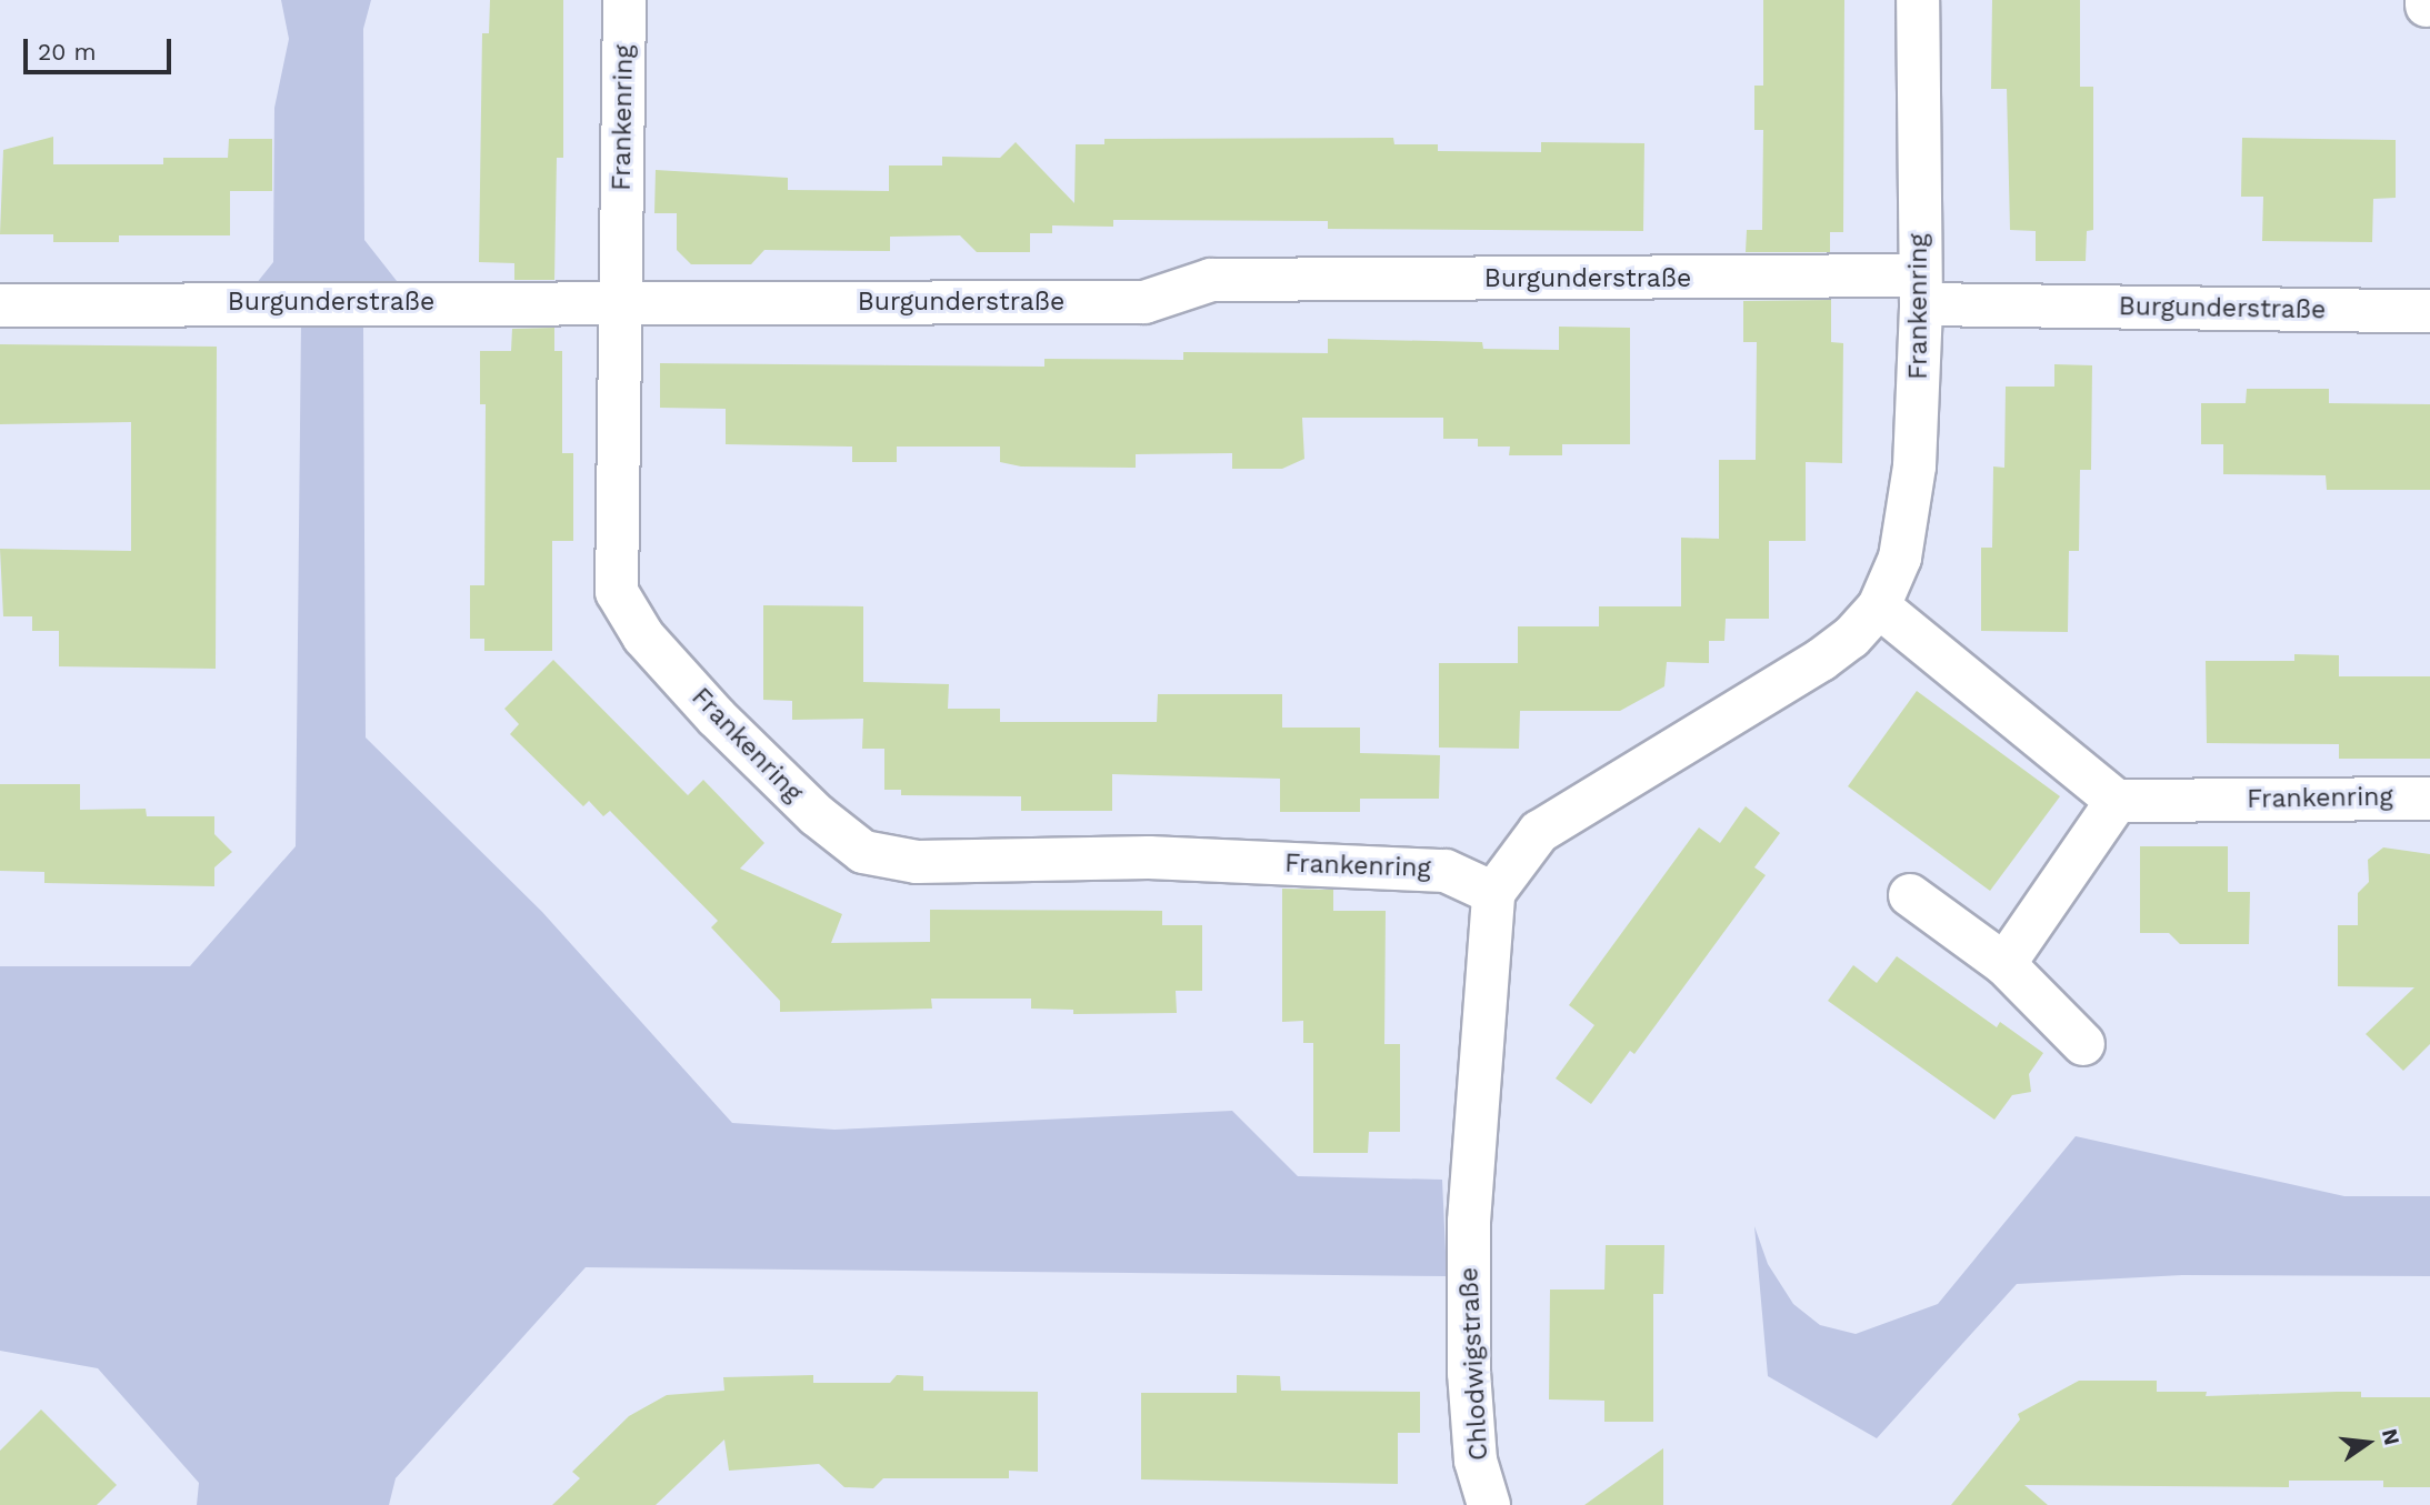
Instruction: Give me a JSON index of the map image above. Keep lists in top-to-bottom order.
{
  "streets": {
    "street": ["Frankenring", "Burgunderstraße", "Chlodwigstraße"]
  },
  "crossings": [
    ["Frankenring", "Burgunderstraße"],
    ["Frankenring", "Chlodwigstraße"]
  ],
  "scale_bar": "20 m",
  "north": "right"
}
